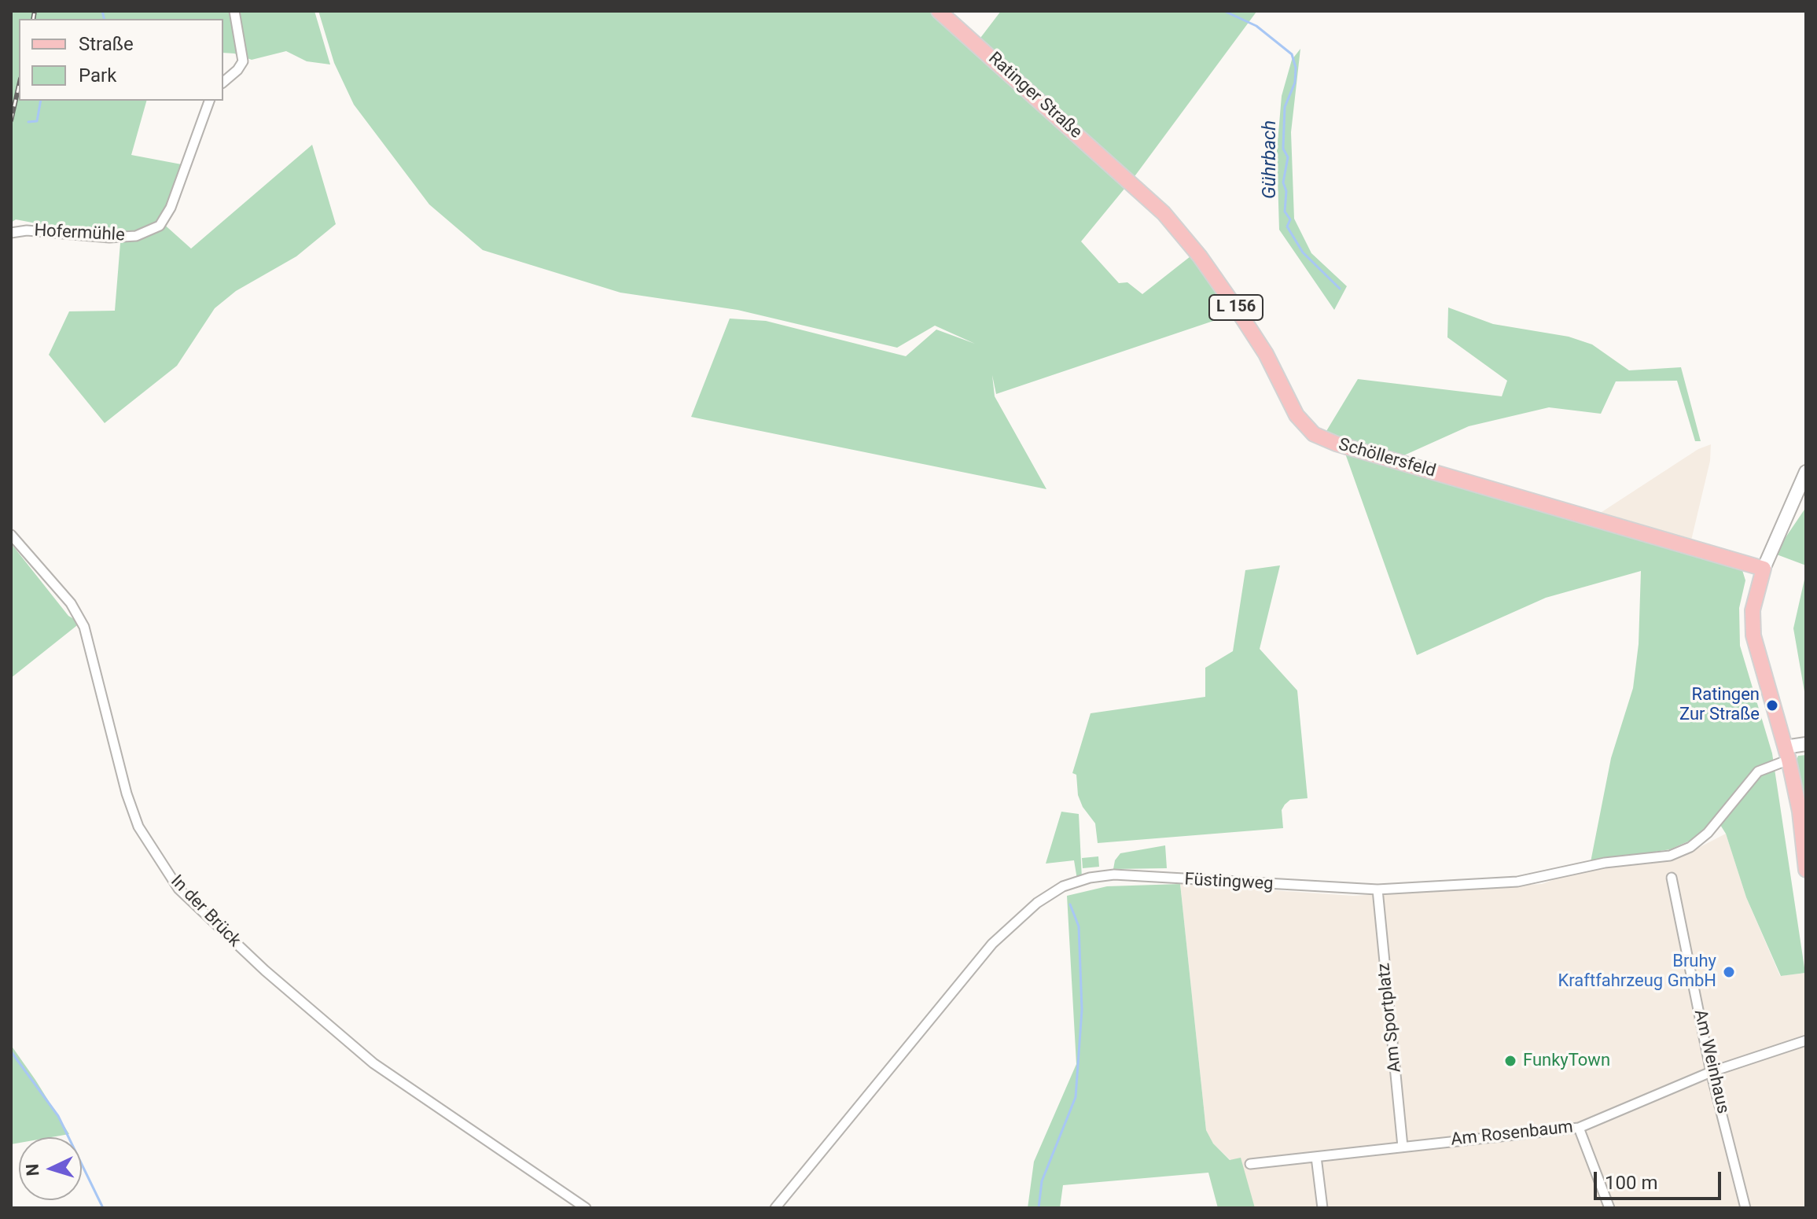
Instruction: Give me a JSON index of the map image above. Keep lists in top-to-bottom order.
{
  "streets": {
    "main road": ["Ratinger Straße", "L 156", "Schöllersfeld"],
    "street": [
      "Hofermühle",
      "Füstingweg",
      "In der Brück",
      "Am Sportplatz",
      "Am Weinhaus",
      "Am Rosenbaum"
    ]
  },
  "crossings": [
    ["Ratinger Straße", "Schöllersfeld"],
    ["Füstingweg", "Am Sportplatz"],
    ["Am Sportplatz", "Am Rosenbaum"],
    ["Am Weinhaus", "Am Rosenbaum"]
  ],
  "water": ["Gührbach"],
  "places": ["Ratingen Zur Straße", "Bruhy Kraftfahrzeug GmbH", "FunkyTown"],
  "legend": ["Straße", "Park"],
  "scale_bar": "100 m",
  "north": "left"
}
